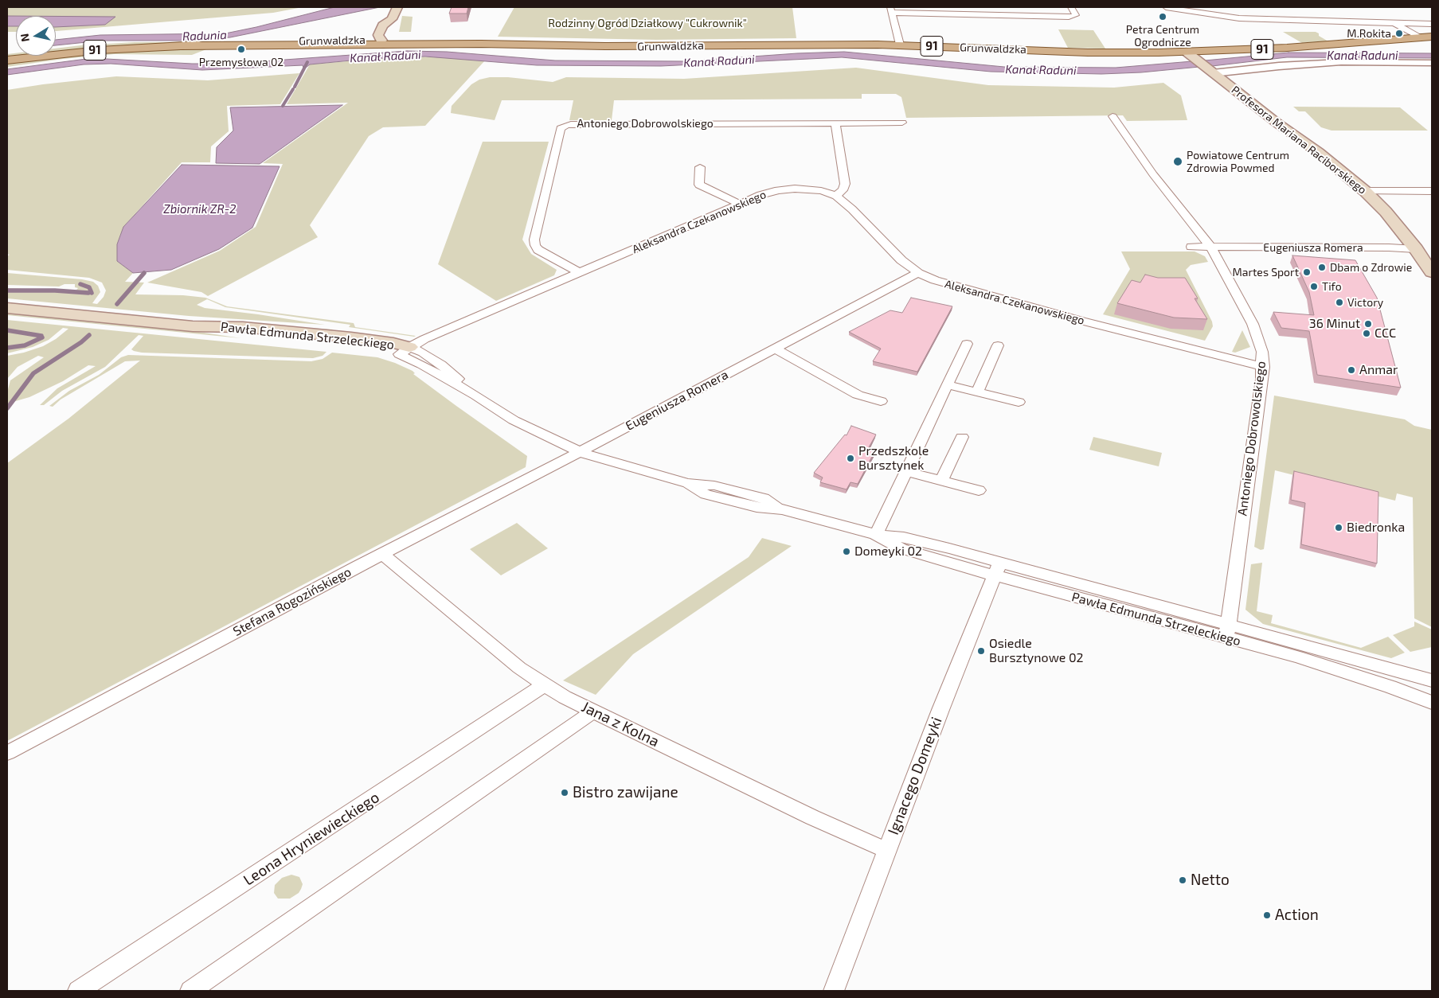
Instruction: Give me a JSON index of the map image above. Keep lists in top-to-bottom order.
{
  "streets": {
    "main road": [
      "Grunwaldzka",
      "91",
      "Profesora Mariana Raciborskiego",
      "Pawła Edmunda Strzeleckiego"
    ],
    "street": [
      "Antoniego Dobrowolskiego",
      "Aleksandra Czekanowskiego",
      "Eugeniusza Romera",
      "Stefana Rogozińskiego",
      "Jana z Kolna",
      "Ignacego Domeyki",
      "Leona Hryniewieckiego"
    ]
  },
  "crossings": [
    ["Grunwaldzka", "Profesora Mariana Raciborskiego"],
    ["Antoniego Dobrowolskiego", "Aleksandra Czekanowskiego"],
    ["Antoniego Dobrowolskiego", "Eugeniusza Romera"],
    ["Antoniego Dobrowolskiego", "Pawła Edmunda Strzeleckiego"],
    ["Profesora Mariana Raciborskiego", "Eugeniusza Romera"],
    ["Aleksandra Czekanowskiego", "Eugeniusza Romera"],
    ["Aleksandra Czekanowskiego", "Pawła Edmunda Strzeleckiego"],
    ["Eugeniusza Romera", "Pawła Edmunda Strzeleckiego"],
    ["Eugeniusza Romera", "Stefana Rogozińskiego"],
    ["Pawła Edmunda Strzeleckiego", "Stefana Rogozińskiego"],
    ["Pawła Edmunda Strzeleckiego", "Ignacego Domeyki"],
    ["Stefana Rogozińskiego", "Jana z Kolna"],
    ["Jana z Kolna", "Ignacego Domeyki"],
    ["Jana z Kolna", "Leona Hryniewieckiego"]
  ],
  "water": ["Radunia", "Kanał Raduni", "Zbiornik ZR-2"],
  "parks": ["Rodzinny Ogród Działkowy \"Cukrownik\""],
  "places": [
    "Petra Centrum Ogrodnicze",
    "M.Rokita",
    "Przemysłowa 02",
    "Powiatowe Centrum Zdrowia Powmed",
    "Dbam o Zdrowie",
    "Martes Sport",
    "Tifo",
    "Victory",
    "36 Minut",
    "CCC",
    "Anmar",
    "Przedszkole Bursztynek",
    "Biedronka",
    "Domeyki 02",
    "Osiedle Bursztynowe 02",
    "Bistro zawijane",
    "Netto",
    "Action"
  ],
  "north": "left"
}
